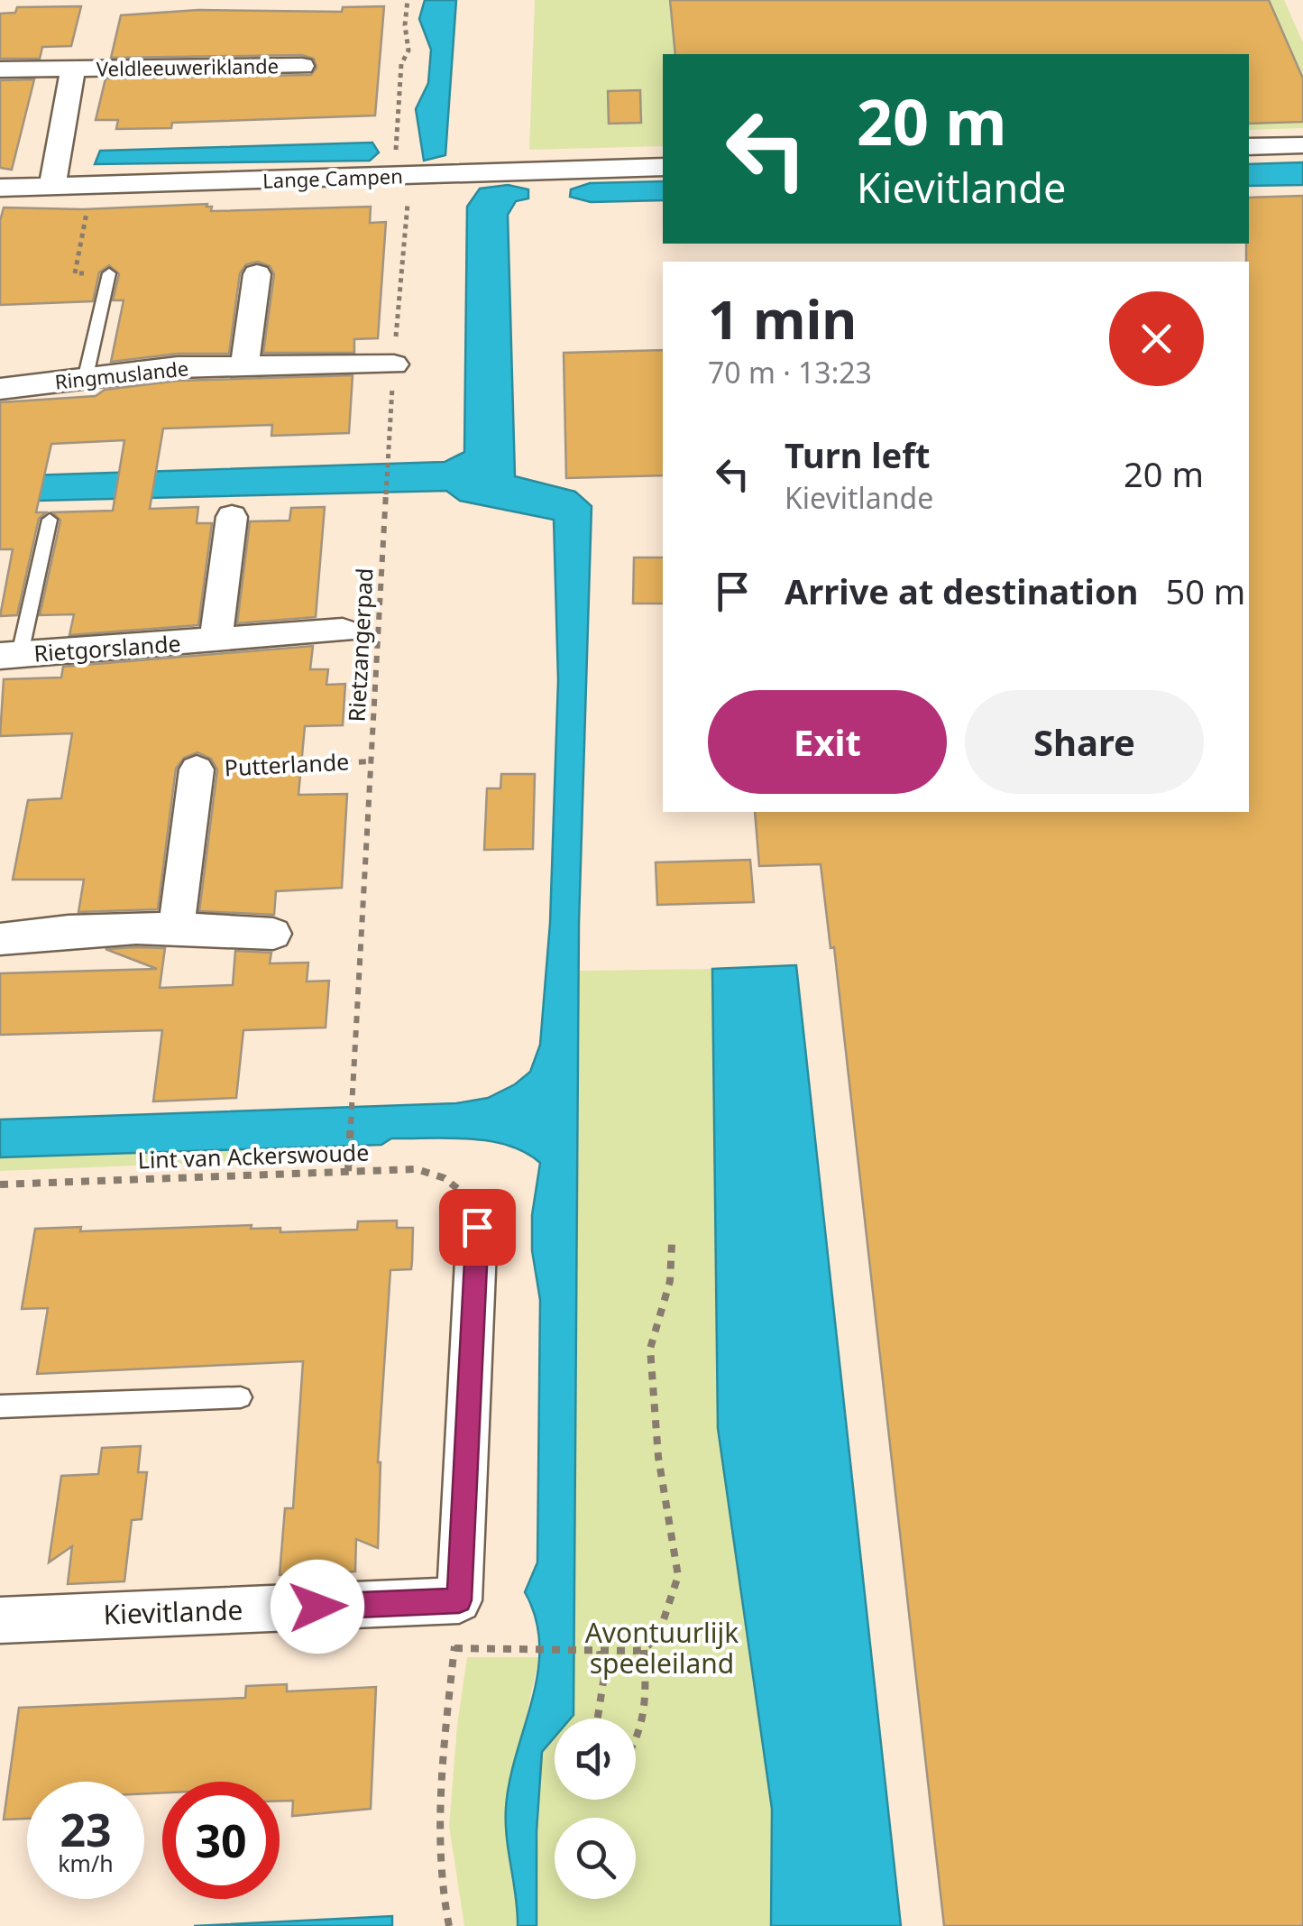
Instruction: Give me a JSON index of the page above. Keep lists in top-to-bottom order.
{
  "streets": {
    "street": [
      "Veldleeuweriklande",
      "Lange Campen",
      "Ringmuslande",
      "Rietgorslande",
      "Putterlande",
      "Kievitlande"
    ],
    "path": ["Rietzangerpad", "Lint van Ackerswoude"]
  },
  "crossings": [
    ["Veldleeuweriklande", "Lange Campen"],
    ["Lange Campen", "Rietzangerpad"],
    ["Ringmuslande", "Rietzangerpad"],
    ["Rietzangerpad", "Putterlande"],
    ["Rietzangerpad", "Lint van Ackerswoude"]
  ],
  "parks": ["Avontuurlijk speeleiland"],
  "page": {
    "turn": ["20 m", "Kievitlande"],
    "heading": ["1 min", "70 m · 13:23"],
    "list": [
      {
        "name": "Turn left",
        "note": "Kievitlande",
        "value": "20 m"
      },
      {
        "name": "Arrive at destination",
        "value": "50 m"
      }
    ],
    "buttons": ["Exit", "Share"],
    "speed": "23 km/h",
    "limit": "30"
  }
}
